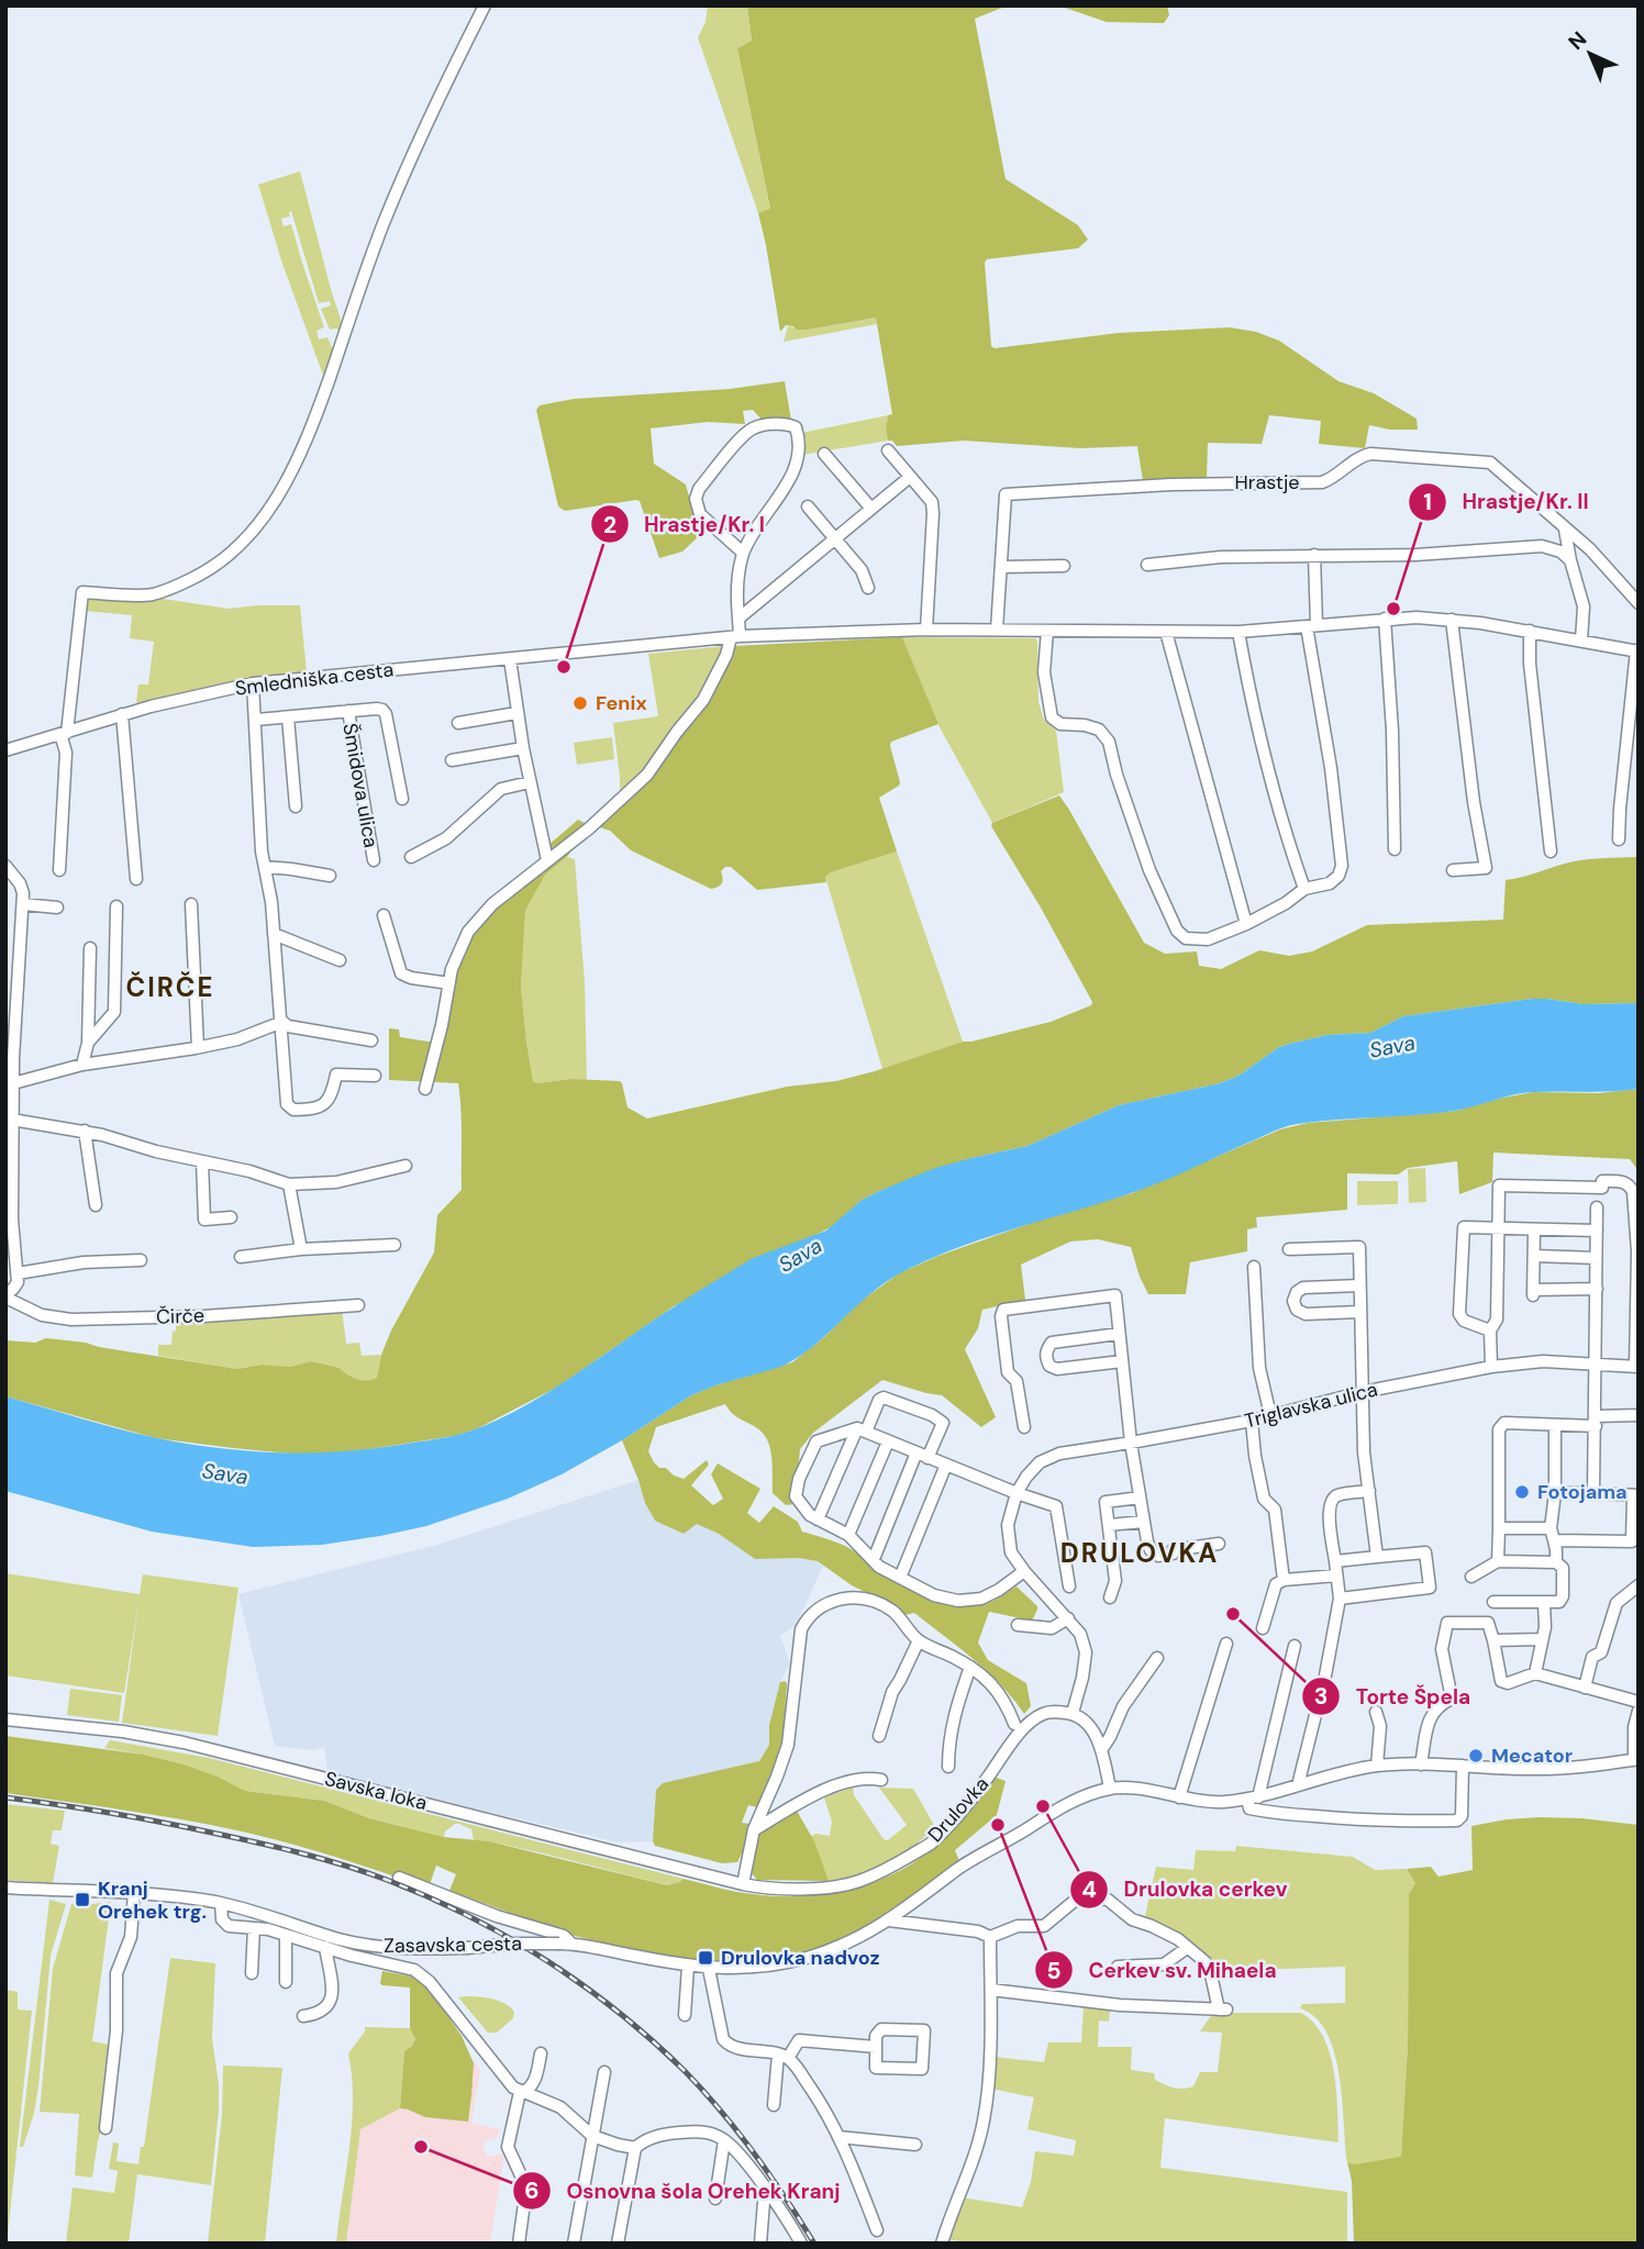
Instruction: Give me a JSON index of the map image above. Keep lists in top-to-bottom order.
{
  "streets": {
    "street": [
      "Hrastje",
      "Smledniška cesta",
      "Šmidova ulica",
      "Čirče",
      "Triglavska ulica",
      "Savska loka",
      "Drulovka",
      "Zasavska cesta"
    ]
  },
  "crossings": [
    ["Hrastje", "Smledniška cesta"],
    ["Savska loka", "Drulovka"],
    ["Drulovka", "Zasavska cesta"]
  ],
  "districts": ["ČIRČE", "DRULOVKA"],
  "water": ["Sava"],
  "places": {
    "other": [
      "Hrastje/Kr. II",
      "Hrastje/Kr. I",
      "Fenix",
      "Fotojama",
      "Torte Špela",
      "Mecator",
      "Drulovka cerkev",
      "Cerkev sv. Mihaela",
      "Osnovna šola Orehek Kranj"
    ],
    "transit": ["Kranj Orehek trg.", "Drulovka nadvoz"]
  },
  "north": "top left"
}
